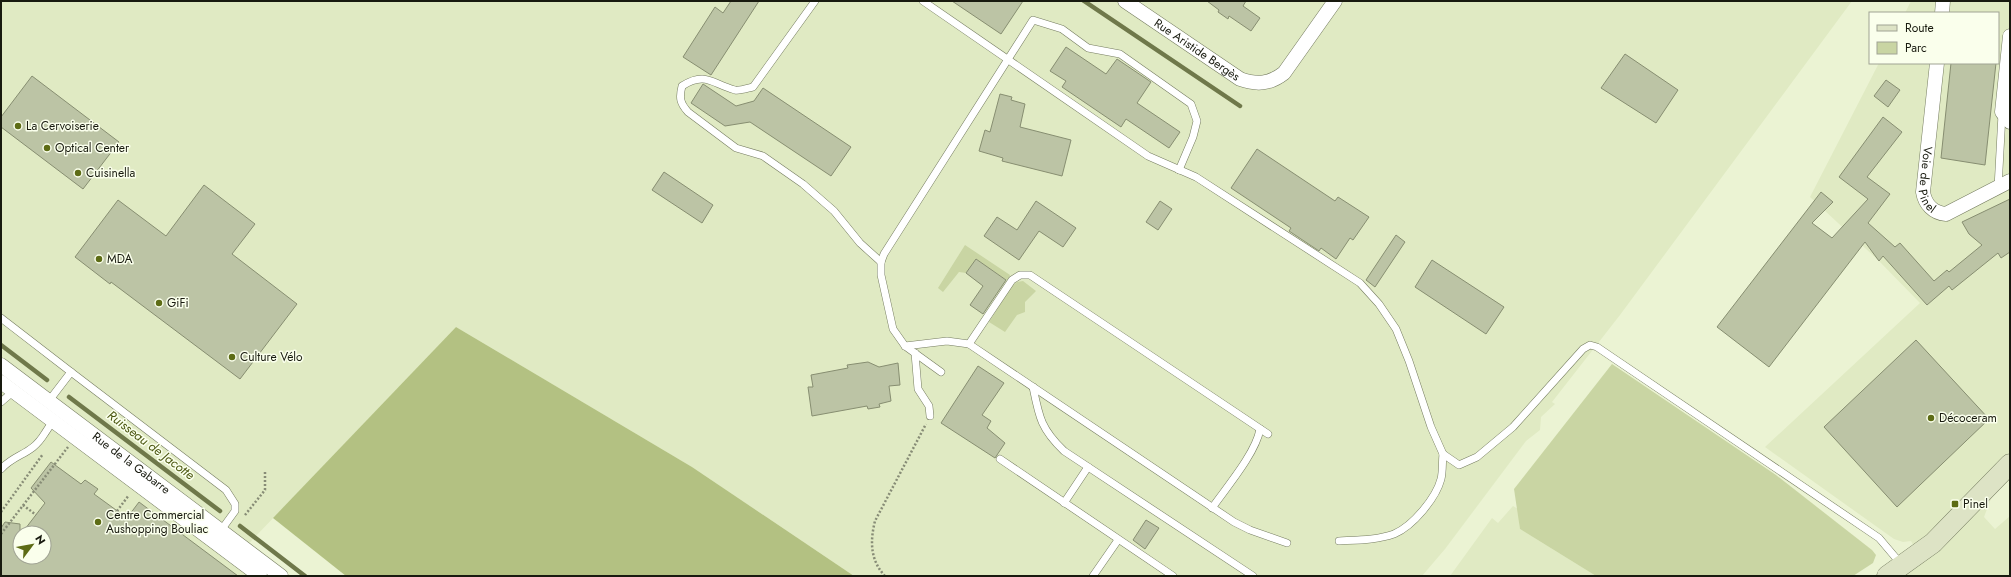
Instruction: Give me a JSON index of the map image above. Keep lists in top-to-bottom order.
{
  "streets": {
    "street": ["Rue Aristide Bergès", "Voie de Pinel", "Rue de la Gabarre"]
  },
  "water": ["Ruisseau de Jacotte"],
  "places": {
    "other": [
      "La Cervoiserie",
      "Optical Center",
      "Cuisinella",
      "MDA",
      "GiFi",
      "Culture Vélo",
      "Décoceram",
      "Centre Commercial Aushopping Bouliac"
    ],
    "transit": ["Pinel"]
  },
  "legend": ["Route", "Parc"],
  "north": "top right"
}
